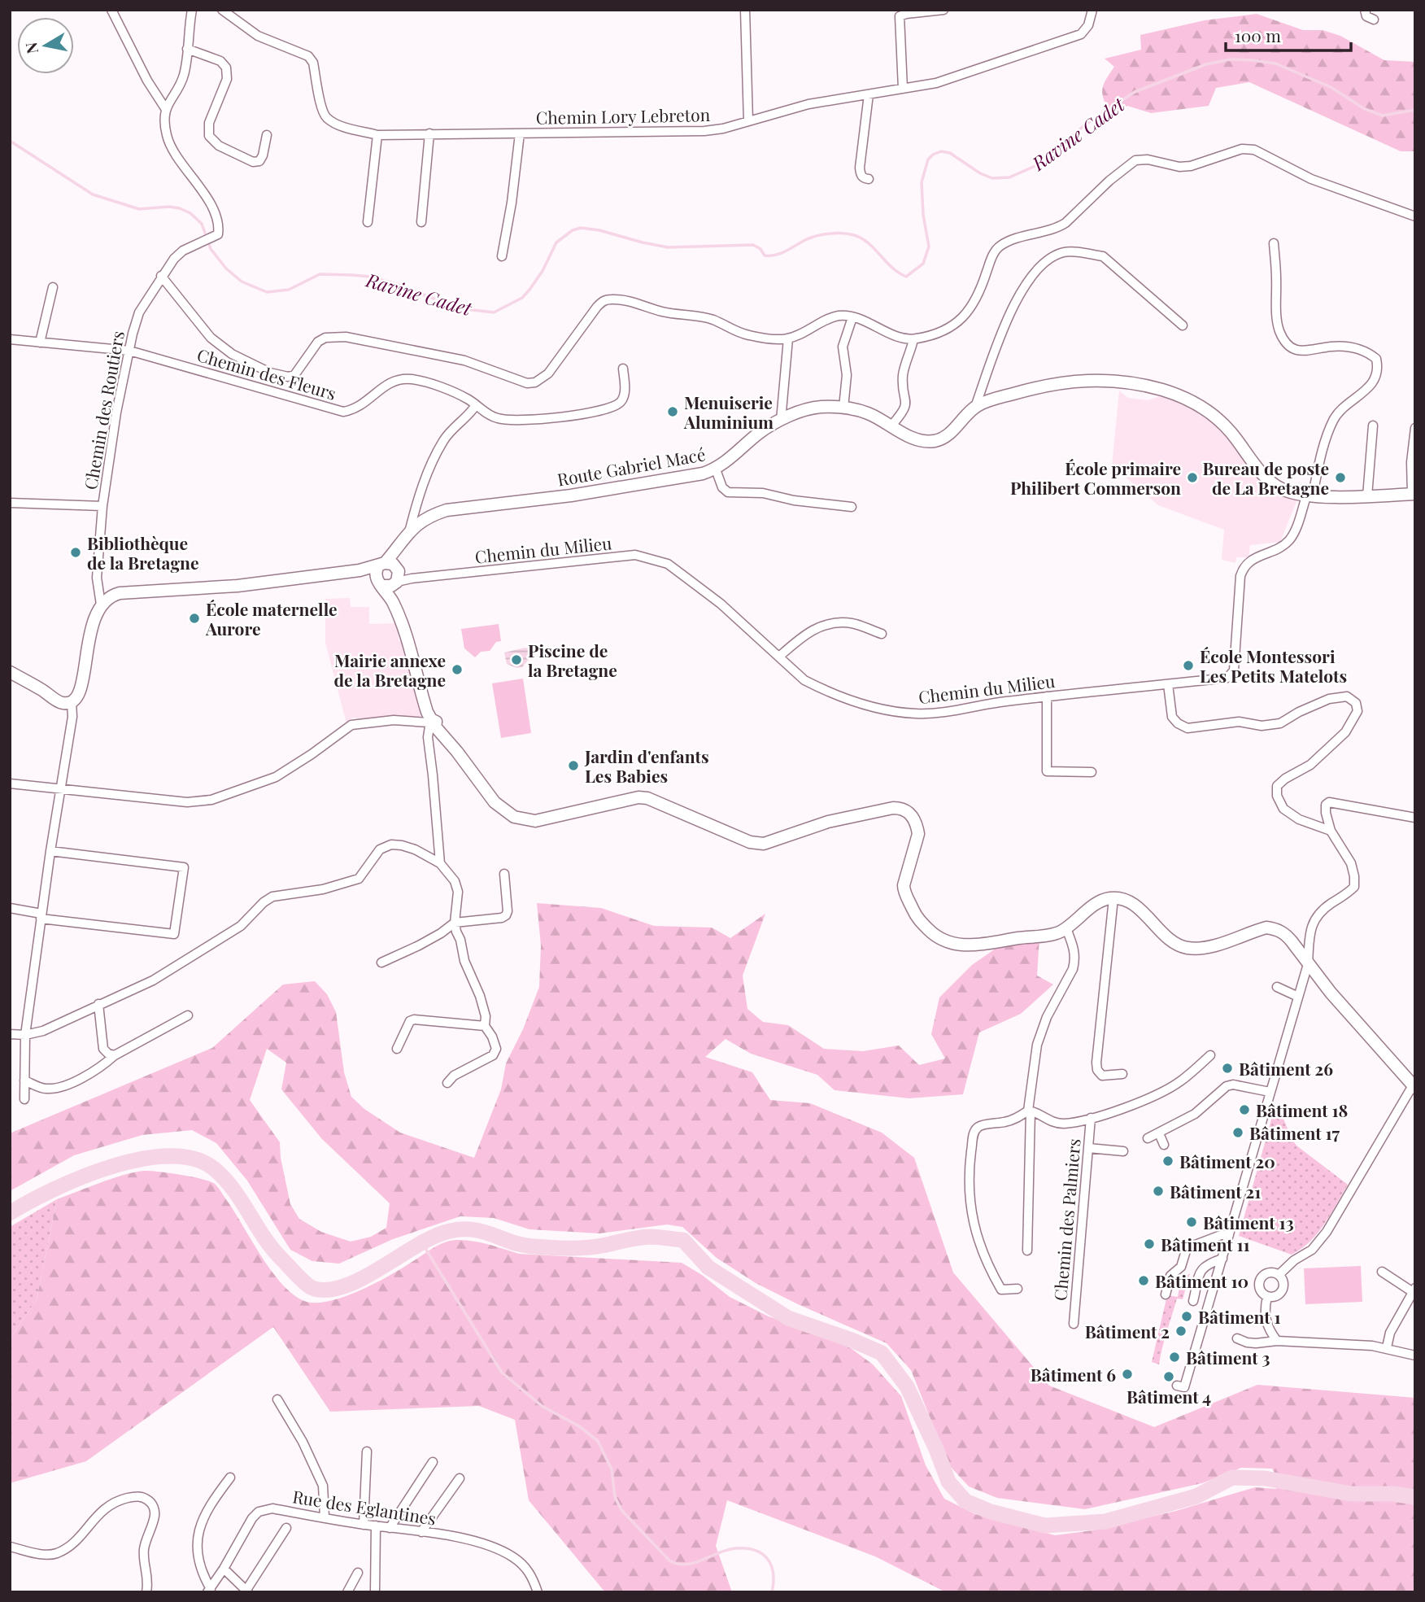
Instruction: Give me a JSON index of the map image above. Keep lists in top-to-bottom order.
{
  "streets": {
    "street": [
      "Chemin Lory Lebreton",
      "Chemin des Fleurs",
      "Chemin des Routiers",
      "Route Gabriel Macé",
      "Chemin du Milieu",
      "Chemin des Palmiers",
      "Rue des Eglantines"
    ]
  },
  "crossings": [
    ["Chemin des Fleurs", "Chemin des Routiers"],
    ["Route Gabriel Macé", "Chemin du Milieu"]
  ],
  "water": ["Ravine Cadet"],
  "places": [
    "Menuiserie Aluminium",
    "École primaire Philibert Commerson",
    "Bureau de poste de La Bretagne",
    "Bibliothèque de la Bretagne",
    "École maternelle Aurore",
    "Piscine de la Bretagne",
    "École Montessori Les Petits Matelots",
    "Mairie annexe de la Bretagne",
    "Jardin d'enfants Les Babies",
    "Bâtiment 26",
    "Bâtiment 18",
    "Bâtiment 17",
    "Bâtiment 20",
    "Bâtiment 21",
    "Bâtiment 13",
    "Bâtiment 11",
    "Bâtiment 10",
    "Bâtiment 1",
    "Bâtiment 2",
    "Bâtiment 3",
    "Bâtiment 6",
    "Bâtiment 4"
  ],
  "scale_bar": "100 m",
  "north": "left"
}
